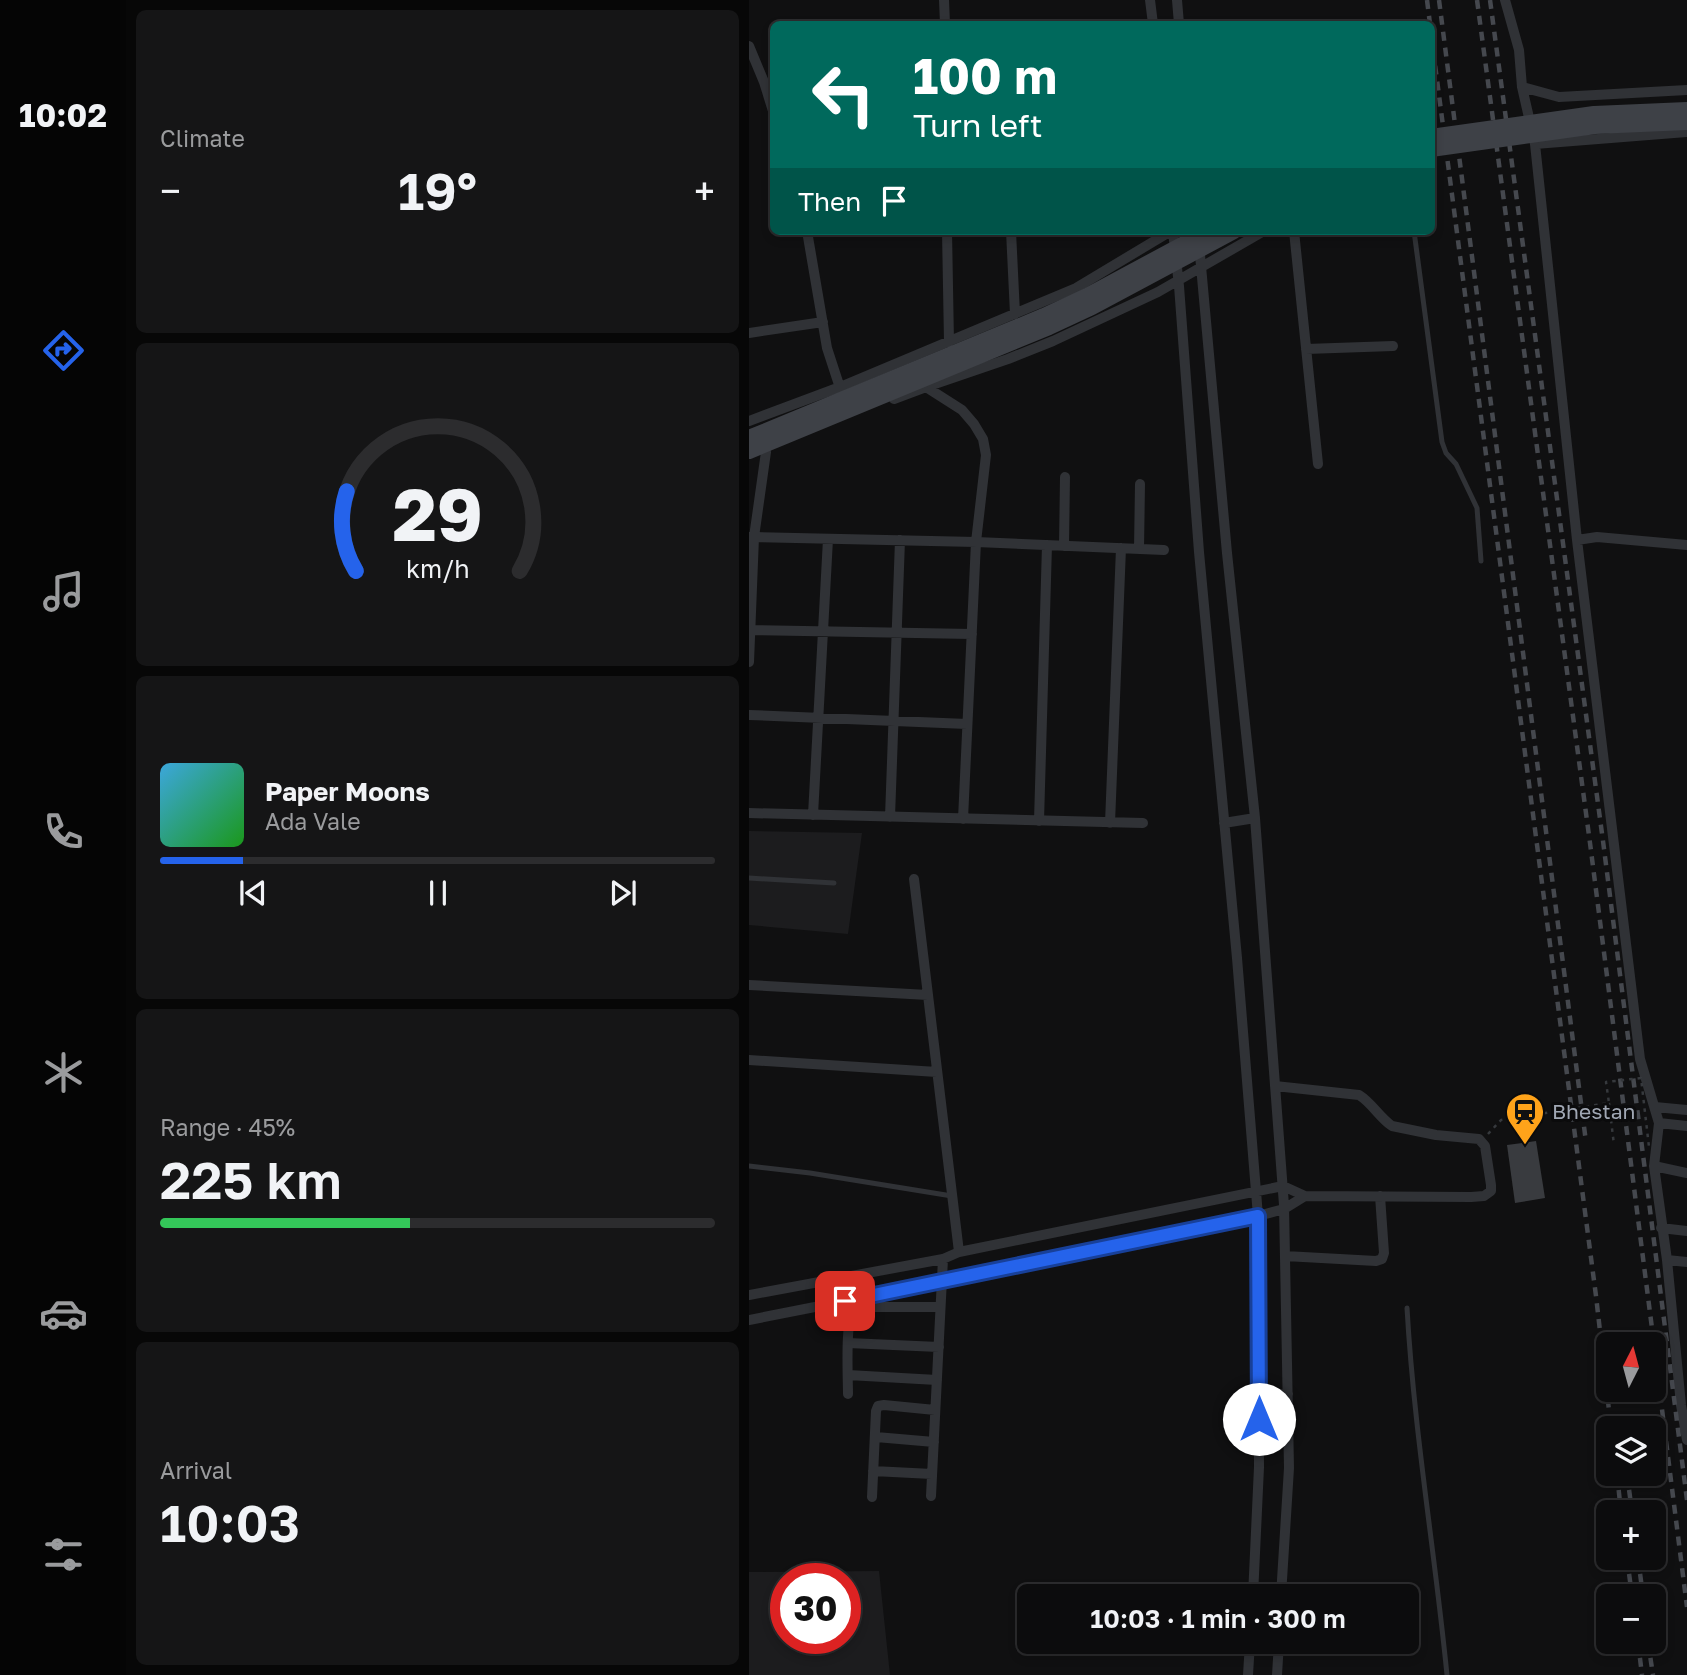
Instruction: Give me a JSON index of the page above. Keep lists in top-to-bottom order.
{
  "places": {
    "station": ["Bhestan"]
  },
  "north": "top",
  "page": {
    "tabs": "10:02",
    "tile": [
      "Climate",
      ["Range · 45%", "225 km"],
      ["Arrival", "10:03"]
    ],
    "turn": ["100 m", "Turn left"],
    "heat": ["−", "19°", "+"],
    "then": "Then",
    "song": ["Paper Moons", "Ada Vale"],
    "map_buttons": ["+", "−"],
    "limit": "30",
    "trip": "10:03 · 1 min · 300 m",
    "gauge": ["29", "km/h"]
  }
}
